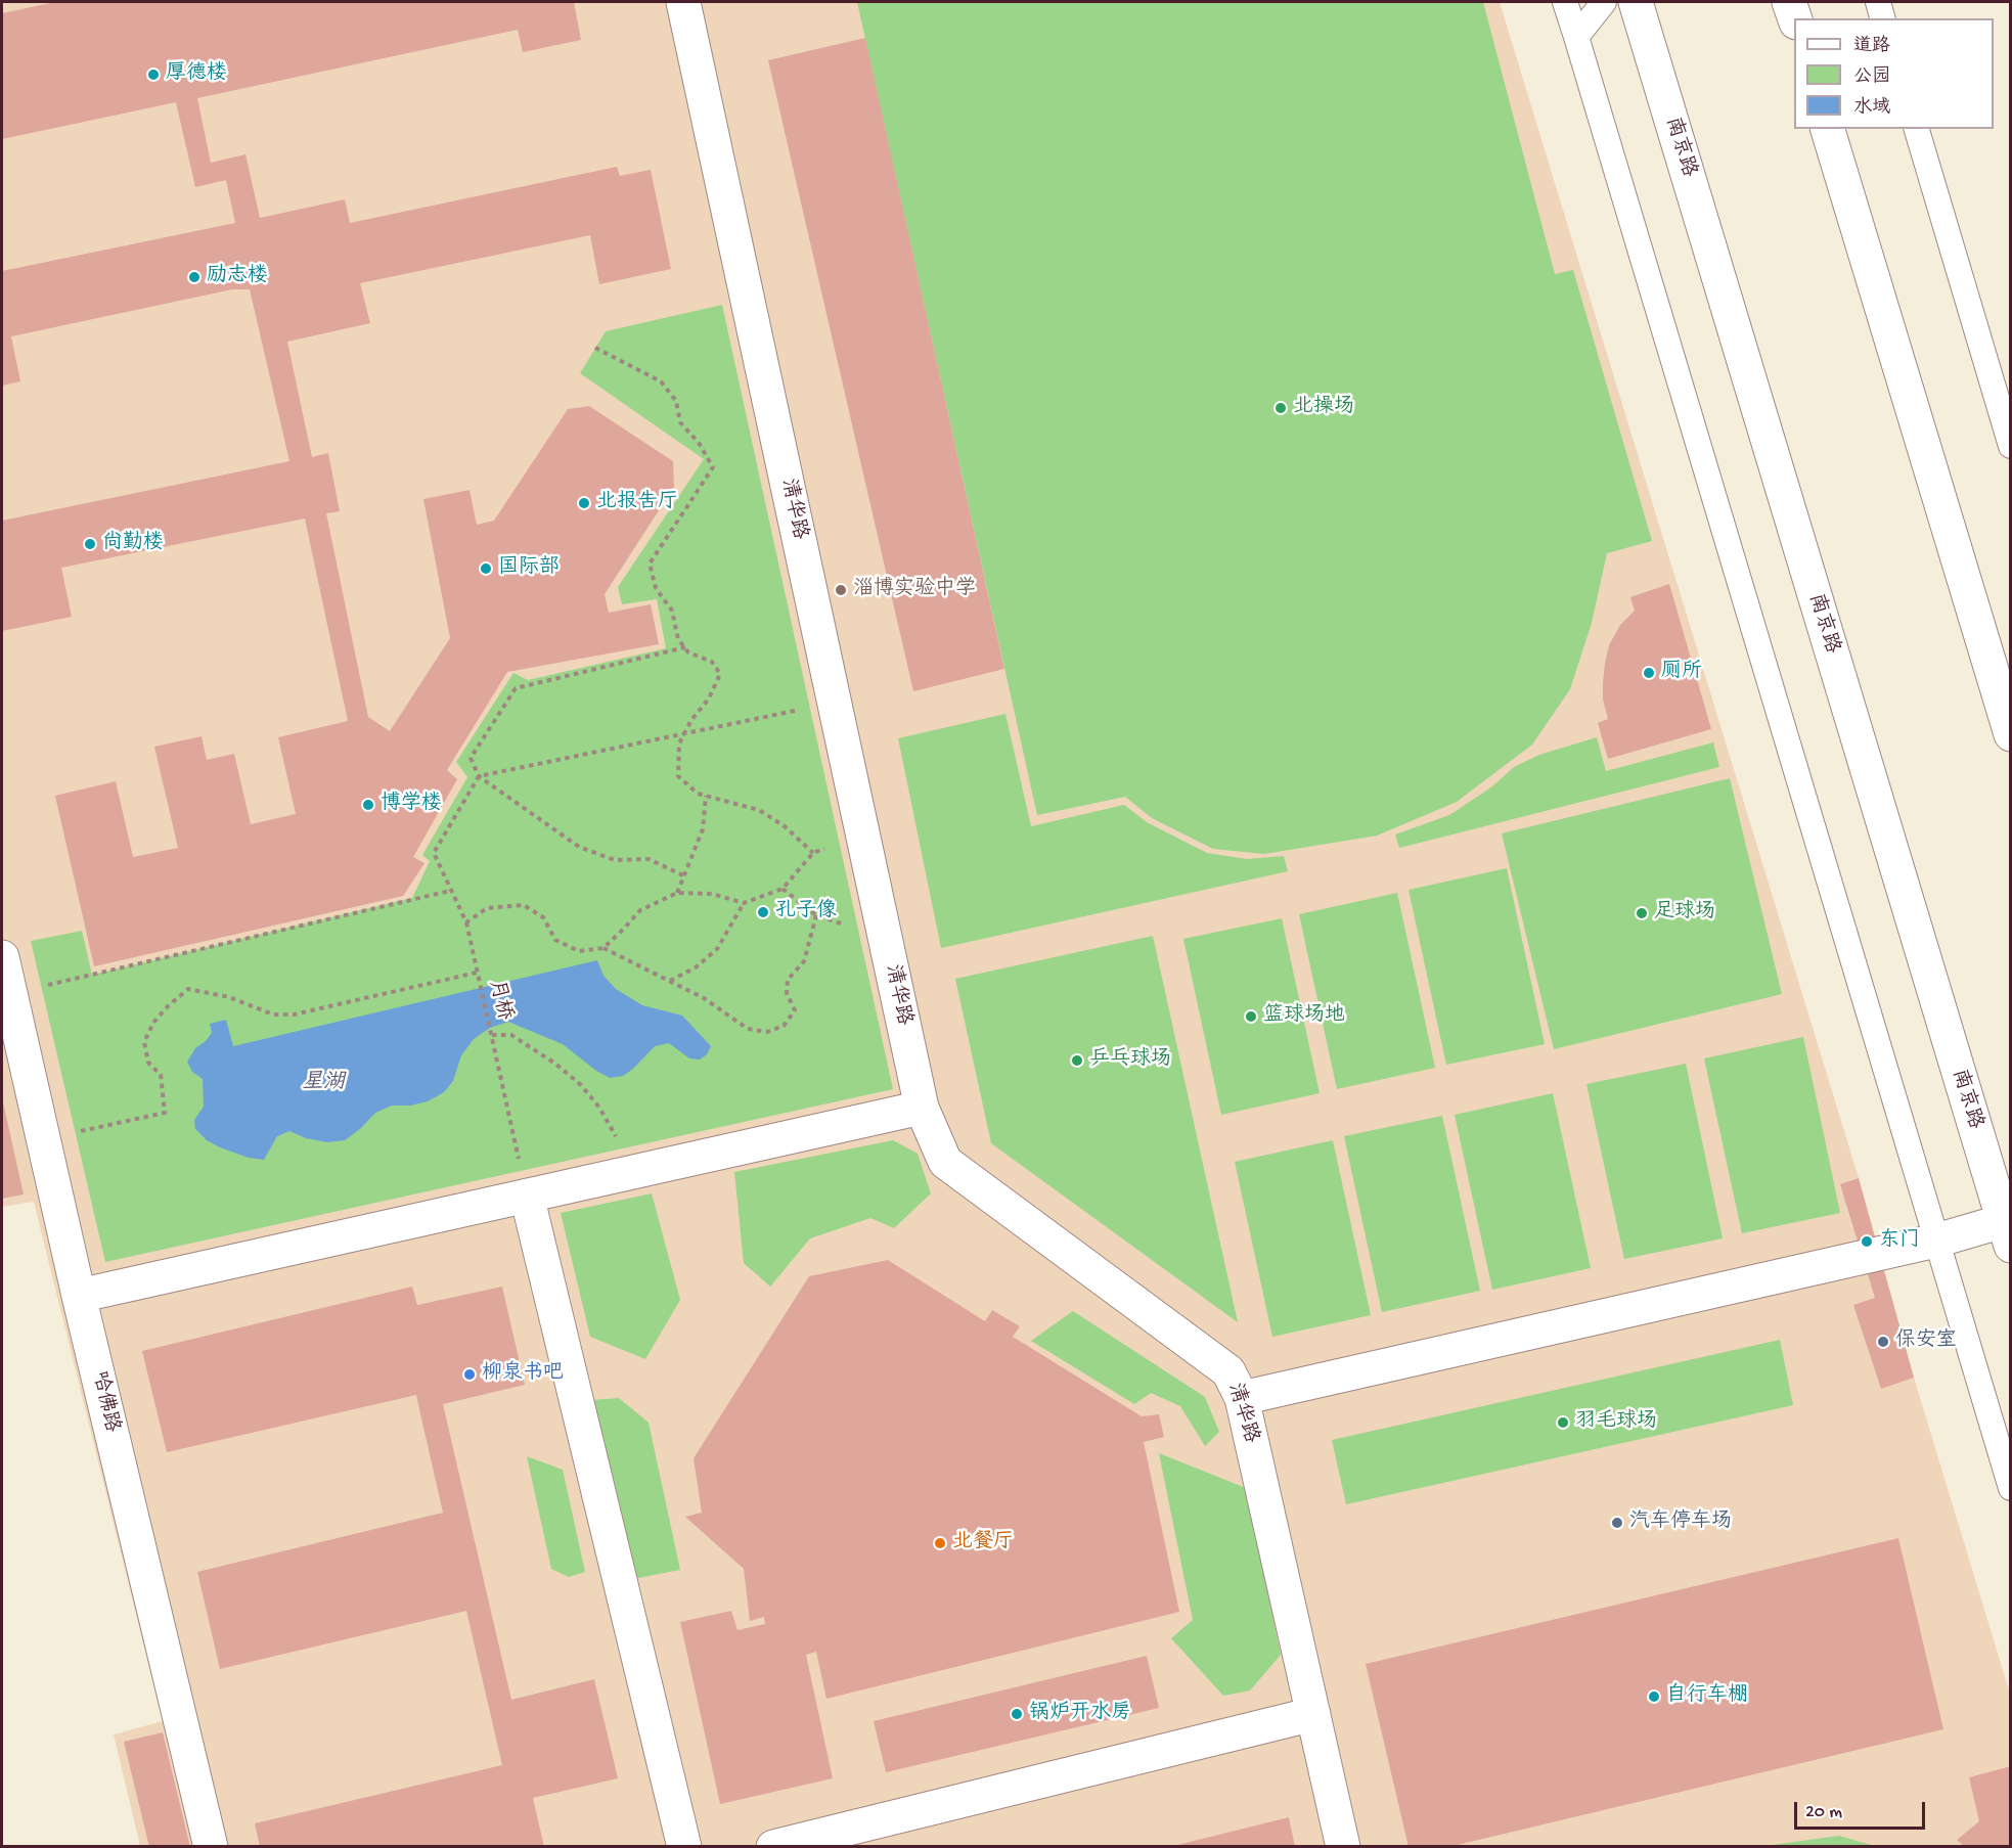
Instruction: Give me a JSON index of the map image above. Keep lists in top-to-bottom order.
{
  "streets": {
    "street": ["南京路", "清华路", "哈佛路"],
    "path": ["月桥"]
  },
  "water": ["星湖"],
  "places": [
    "厚德楼",
    "励志楼",
    "北操场",
    "北报告厅",
    "尚勤楼",
    "国际部",
    "淄博实验中学",
    "厕所",
    "博学楼",
    "孔子像",
    "足球场",
    "篮球场地",
    "乒乓球场",
    "东门",
    "保安室",
    "柳泉书吧",
    "羽毛球场",
    "汽车停车场",
    "北餐厅",
    "自行车棚",
    "锅炉开水房"
  ],
  "legend": ["道路", "公园", "水域"],
  "scale_bar": "20 m"
}
